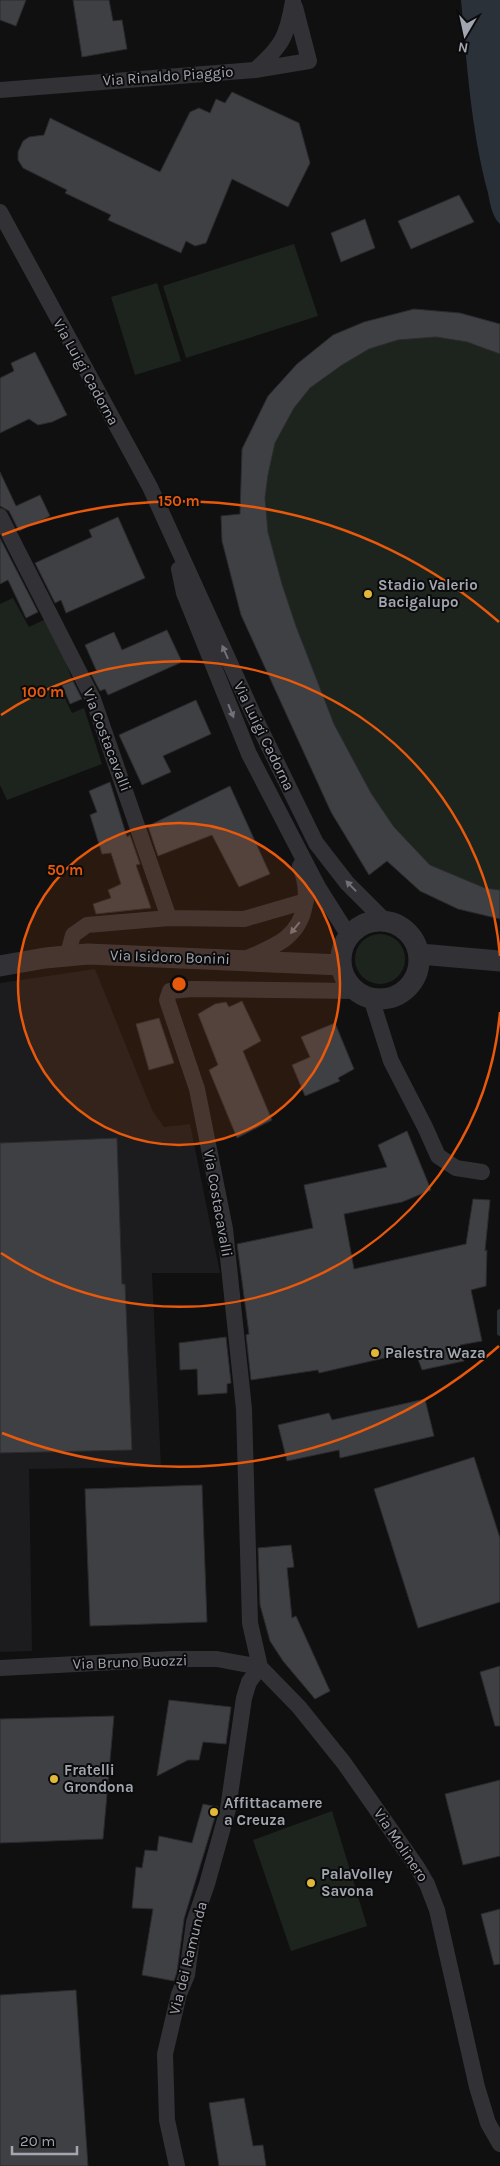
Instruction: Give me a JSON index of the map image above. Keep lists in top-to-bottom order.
{
  "streets": {
    "street": [
      "Via Rinaldo Piaggio",
      "Via Luigi Cadorna",
      "Via Costacavalli",
      "Via Isidoro Bonini",
      "Via Bruno Buozzi",
      "Via Molinero",
      "Via dei Ramunda"
    ]
  },
  "crossings": [
    ["Via Luigi Cadorna", "Via Costacavalli"],
    ["Via Luigi Cadorna", "Via Isidoro Bonini"],
    ["Via Costacavalli", "Via Isidoro Bonini"],
    ["Via Costacavalli", "Via Bruno Buozzi"],
    ["Via Costacavalli", "Via Molinero"],
    ["Via Costacavalli", "Via dei Ramunda"],
    ["Via Bruno Buozzi", "Via Molinero"],
    ["Via Bruno Buozzi", "Via dei Ramunda"],
    ["Via Molinero", "Via dei Ramunda"]
  ],
  "places": [
    "Stadio Valerio Bacigalupo",
    "Palestra Waza",
    "Fratelli Grondona",
    "Affittacamere a Creuza",
    "PalaVolley Savona"
  ],
  "scale_bar": "20 m",
  "north": "bottom",
  "rings": ["150 m", "100 m", "50 m"]
}
